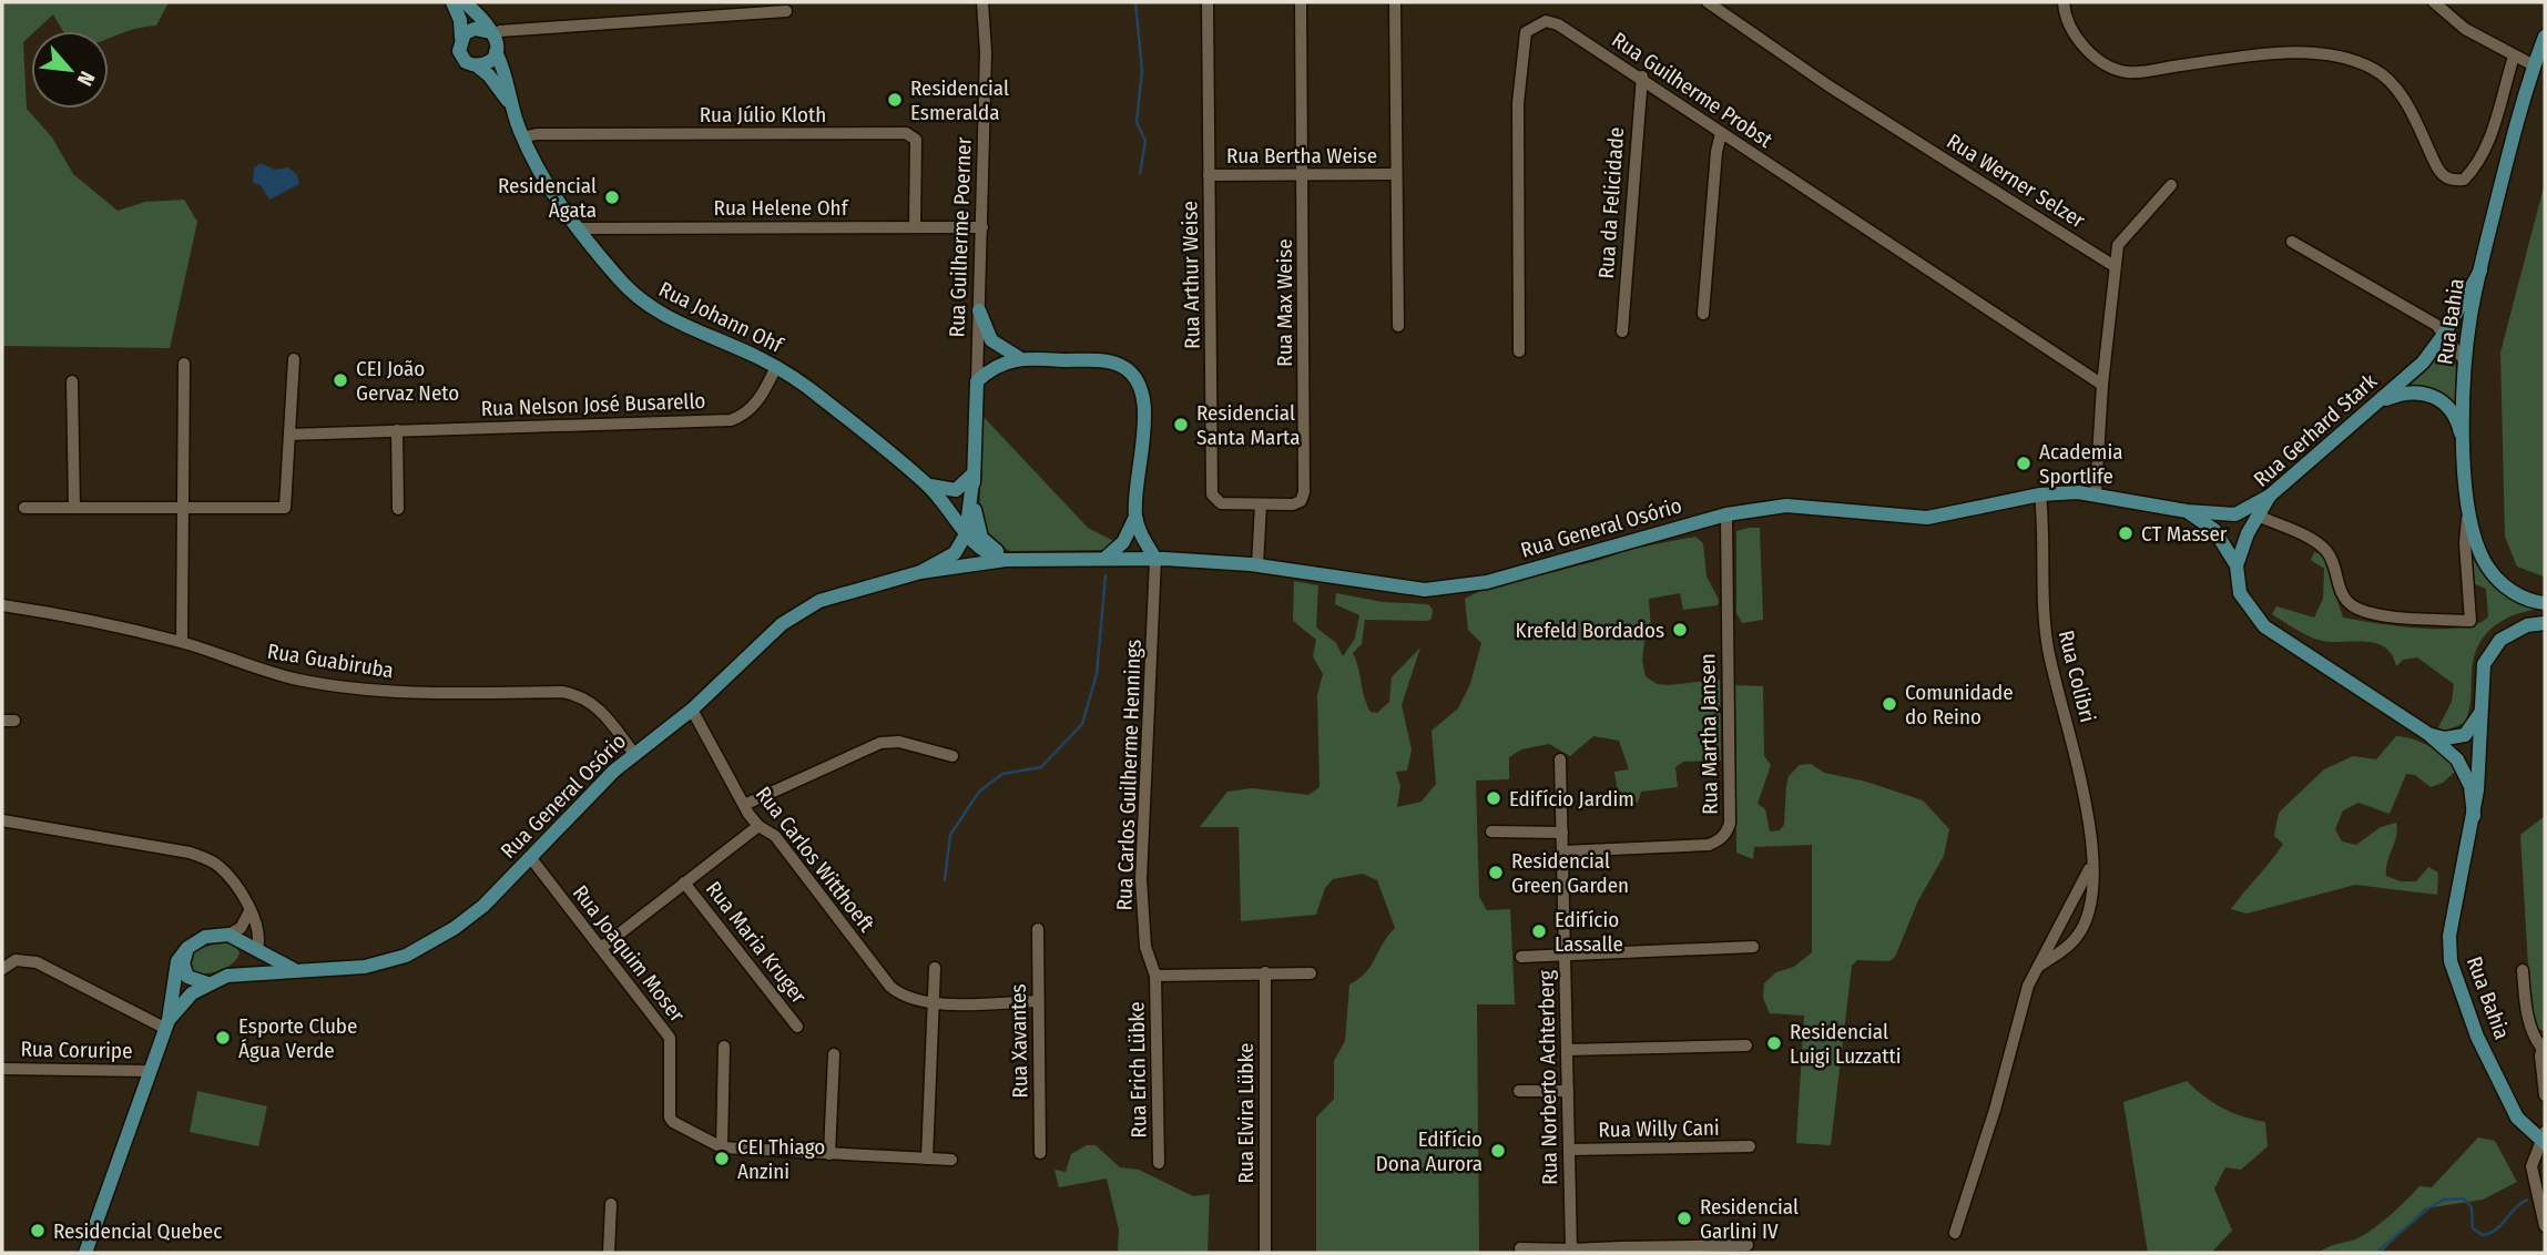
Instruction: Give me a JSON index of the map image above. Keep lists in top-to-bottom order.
{
  "streets": {
    "main road": [
      "Rua Guilherme Poerner",
      "Rua Johann Ohf",
      "Rua Bahia",
      "Rua Gerhard Stark",
      "Rua General Osório"
    ],
    "street": [
      "Rua Guilherme Probst",
      "Rua Júlio Kloth",
      "Rua Bertha Weise",
      "Rua Werner Selzer",
      "Rua da Felicidade",
      "Rua Helene Ohf",
      "Rua Arthur Weise",
      "Rua Max Weise",
      "Rua Nelson José Busarello",
      "Rua Guabiruba",
      "Rua Colibri",
      "Rua Martha Jansen",
      "Rua Carlos Guilherme Hennings",
      "Rua Carlos Witthoeft",
      "Rua Maria Kruger",
      "Rua Joaquim Moser",
      "Rua Xavantes",
      "Rua Coruripe",
      "Rua Erich Lübke",
      "Rua Norberto Achterberg",
      "Rua Elvira Lübke",
      "Rua Willy Cani"
    ]
  },
  "crossings": [
    ["Rua Guilherme Probst", "Rua da Felicidade"],
    ["Rua Júlio Kloth", "Rua Helene Ohf"],
    ["Rua Júlio Kloth", "Rua Johann Ohf"],
    ["Rua Bertha Weise", "Rua Arthur Weise"],
    ["Rua Bertha Weise", "Rua Max Weise"],
    ["Rua Helene Ohf", "Rua Guilherme Poerner"],
    ["Rua Helene Ohf", "Rua Johann Ohf"],
    ["Rua Guilherme Poerner", "Rua General Osório"],
    ["Rua Arthur Weise", "Rua Max Weise"],
    ["Rua Johann Ohf", "Rua Nelson José Busarello"],
    ["Rua Johann Ohf", "Rua General Osório"],
    ["Rua Bahia", "Rua Gerhard Stark"],
    ["Rua Gerhard Stark", "Rua General Osório"],
    ["Rua General Osório", "Rua Guabiruba"],
    ["Rua General Osório", "Rua Colibri"],
    ["Rua General Osório", "Rua Martha Jansen"],
    ["Rua General Osório", "Rua Carlos Guilherme Hennings"],
    ["Rua General Osório", "Rua Carlos Witthoeft"],
    ["Rua General Osório", "Rua Joaquim Moser"],
    ["Rua General Osório", "Rua Coruripe"],
    ["Rua Martha Jansen", "Rua Norberto Achterberg"],
    ["Rua Carlos Guilherme Hennings", "Rua Erich Lübke"],
    ["Rua Carlos Witthoeft", "Rua Xavantes"],
    ["Rua Norberto Achterberg", "Rua Willy Cani"]
  ],
  "places": [
    "Residencial Esmeralda",
    "Residencial Ágata",
    "CEI João Gervaz Neto",
    "Residencial Santa Marta",
    "Academia Sportlife",
    "CT Masser",
    "Krefeld Bordados",
    "Comunidade do Reino",
    "Edifício Jardim",
    "Residencial Green Garden",
    "Edifício Lassalle",
    "Esporte Clube Água Verde",
    "Residencial Luigi Luzzatti",
    "Edifício Dona Aurora",
    "CEI Thiago Anzini",
    "Residencial Garlini IV",
    "Residencial Quebec"
  ],
  "north": "bottom right"
}
